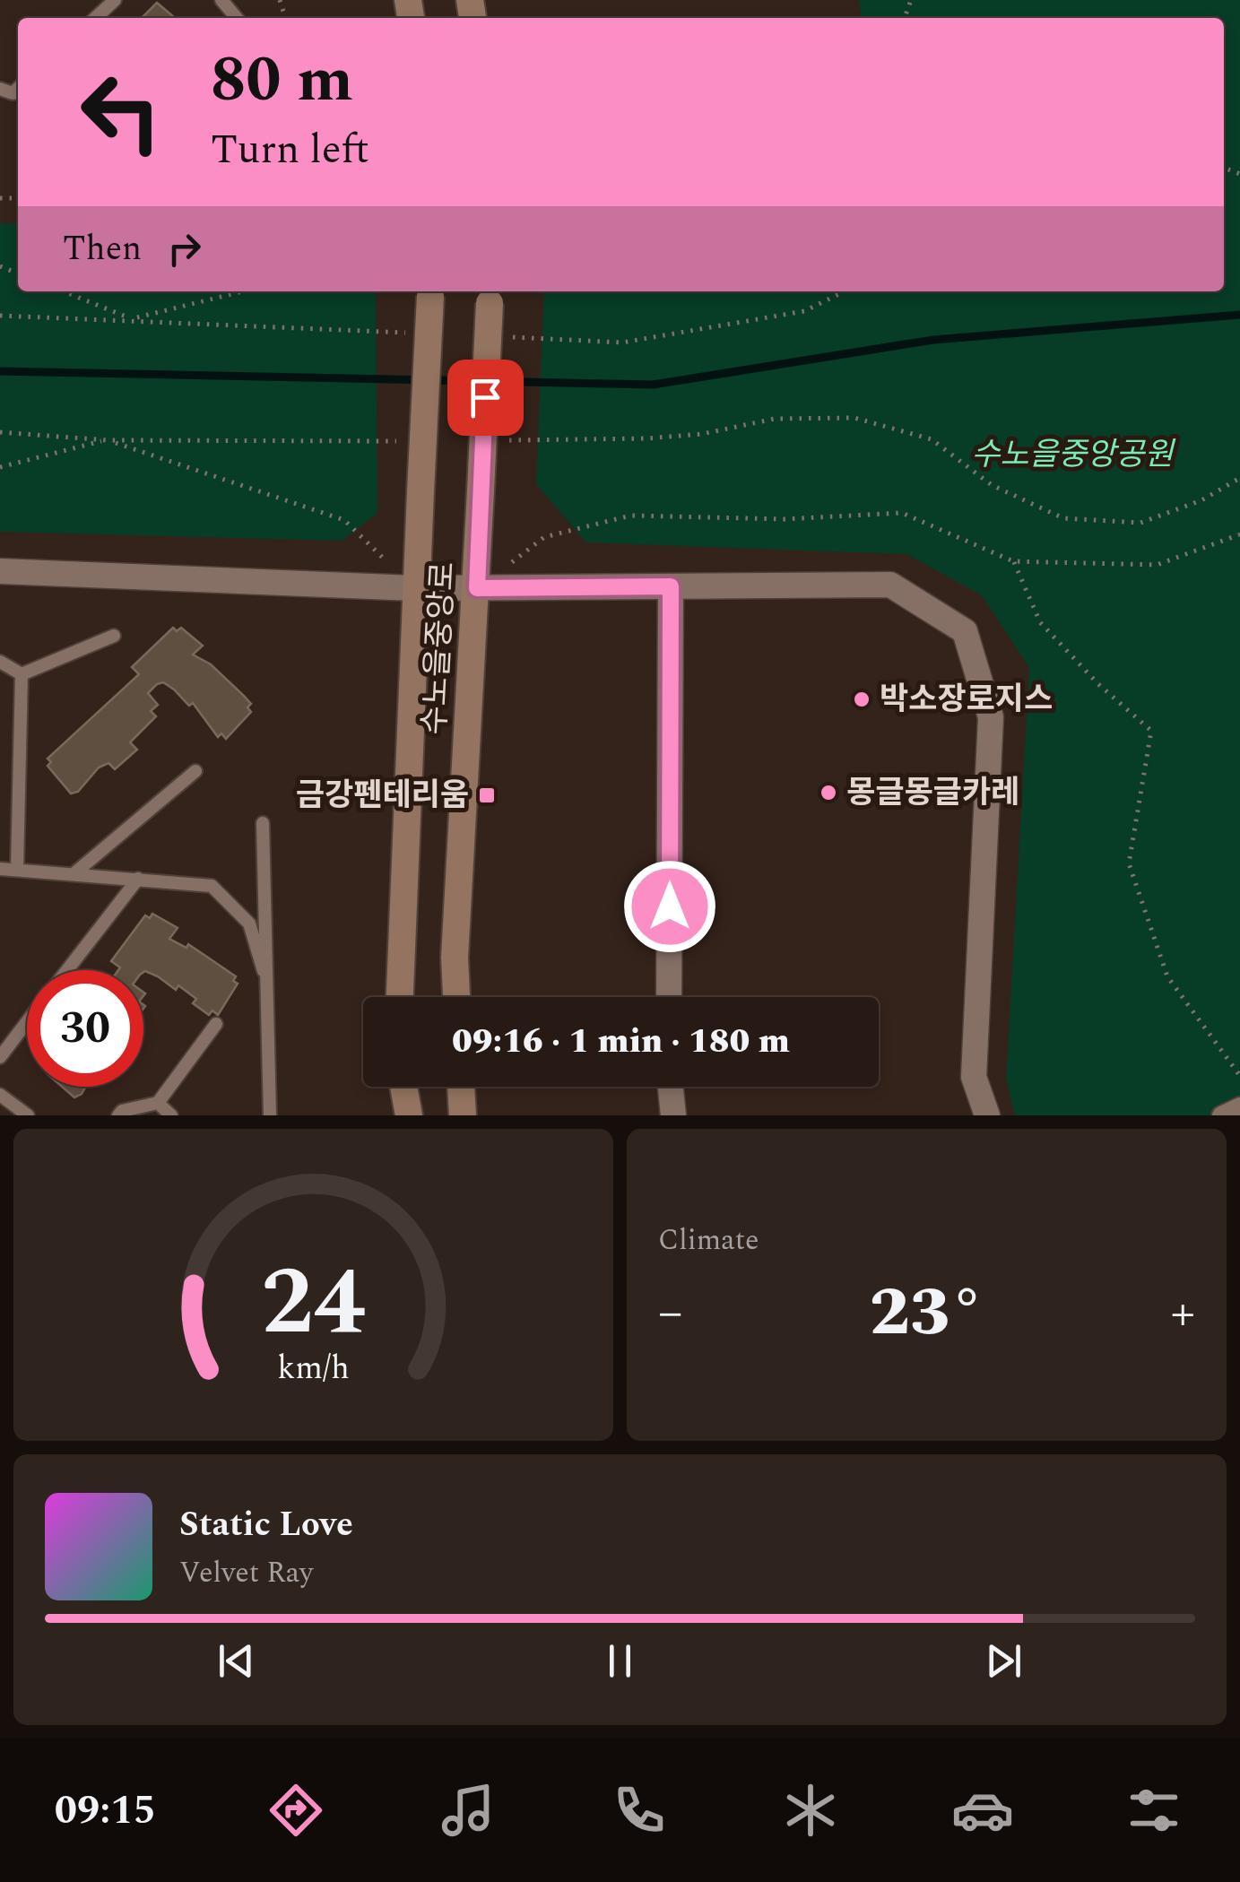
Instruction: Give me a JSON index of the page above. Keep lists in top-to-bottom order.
{
  "streets": {
    "main road": ["수노을중앙로"]
  },
  "parks": ["수노을중앙공원"],
  "places": {
    "other": ["박소장로지스", "몽글몽글카레"],
    "transit": ["금강펜테리움"]
  },
  "page": {
    "turn": ["80 m", "Turn left"],
    "then": "Then",
    "limit": "30",
    "trip": "09:16 · 1 min · 180 m",
    "tile": "Climate",
    "heat": ["−", "23°", "+"],
    "song": ["Static Love", "Velvet Ray"],
    "tabs": "09:15",
    "gauge": ["24", "km/h"]
  }
}
